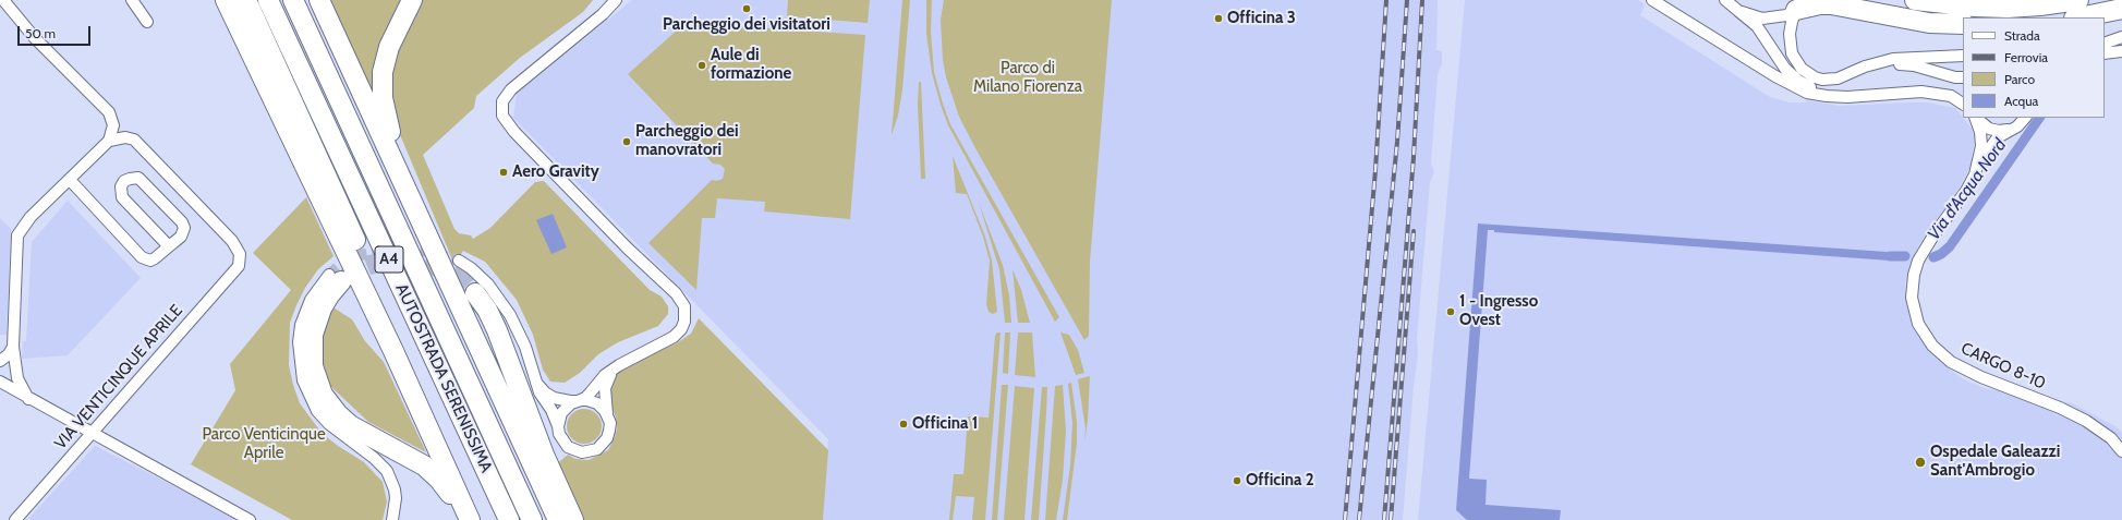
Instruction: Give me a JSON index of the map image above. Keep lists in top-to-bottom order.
{
  "streets": {
    "highway": ["A4", "AUTOSTRADA SERENISSIMA"],
    "street": ["CARGO 8-10", "VIA VENTICINQUE APRILE"]
  },
  "water": ["Via d'Acqua Nord"],
  "parks": ["Parco di Milano Fiorenza", "Parco Venticinque Aprile"],
  "places": [
    "Parcheggio dei visitatori",
    "Officina 3",
    "Aule di formazione",
    "Parcheggio dei manovratori",
    "Aero Gravity",
    "1 - Ingresso Ovest",
    "Officina 1",
    "Ospedale Galeazzi Sant'Ambrogio",
    "Officina 2"
  ],
  "legend": [
    "Strada",
    "Ferrovia",
    "Parco",
    "Acqua"
  ],
  "scale_bar": "50 m"
}
